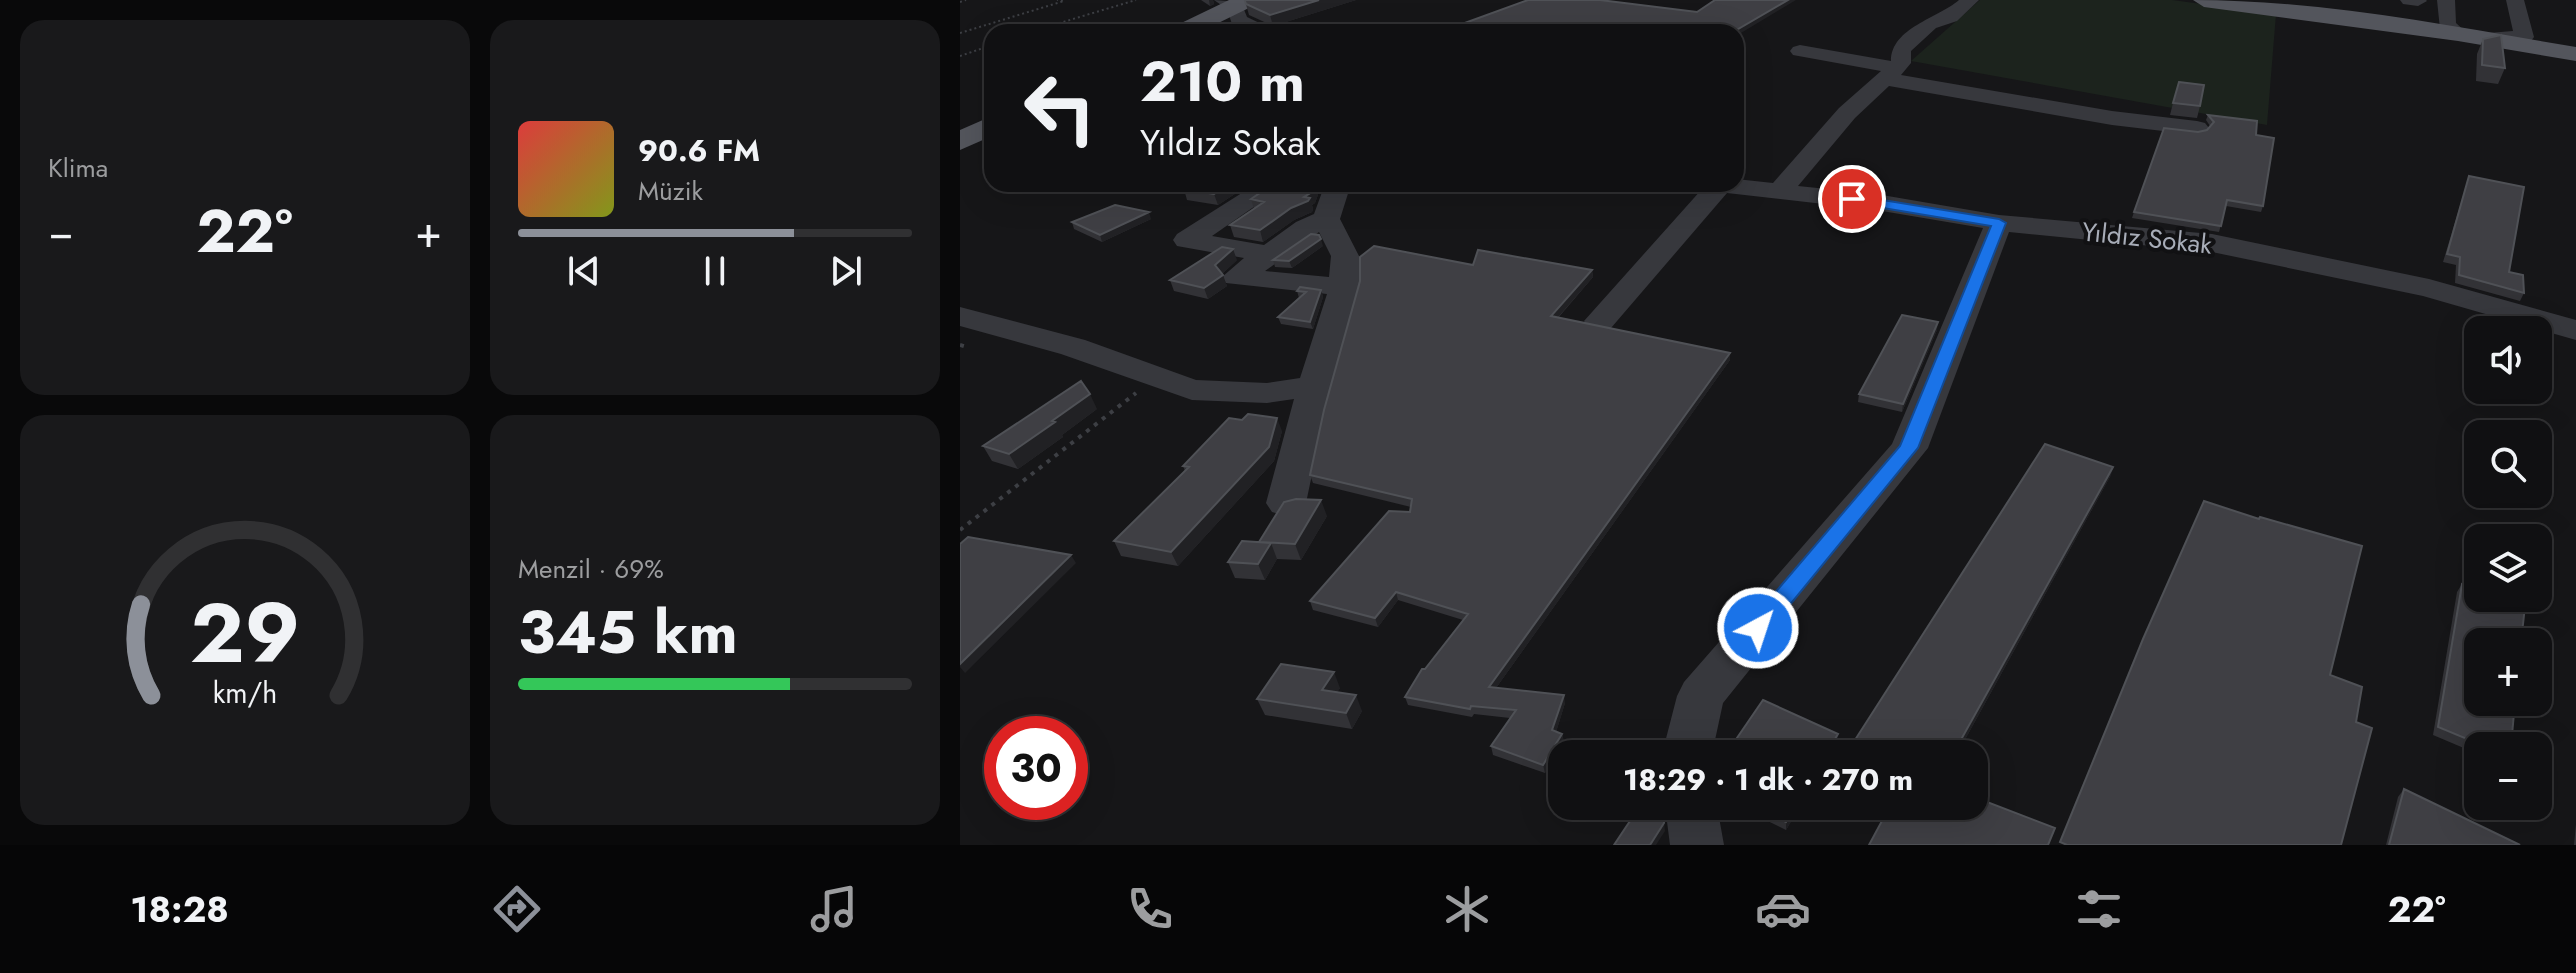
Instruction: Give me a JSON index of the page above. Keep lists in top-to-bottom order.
{
  "streets": {
    "street": ["Yıldız Sokak"]
  },
  "page": {
    "tile": [
      "Klima",
      ["Menzil · 69%", "345 km"]
    ],
    "turn": ["210 m", "Yıldız Sokak"],
    "song": ["90.6 FM", "Müzik"],
    "heat": ["−", "22°", "+"],
    "map_buttons": ["+", "−"],
    "limit": "30",
    "trip": "18:29 · 1 dk · 270 m",
    "tabs": ["18:28", "22°"],
    "gauge": ["29", "km/h"]
  }
}
